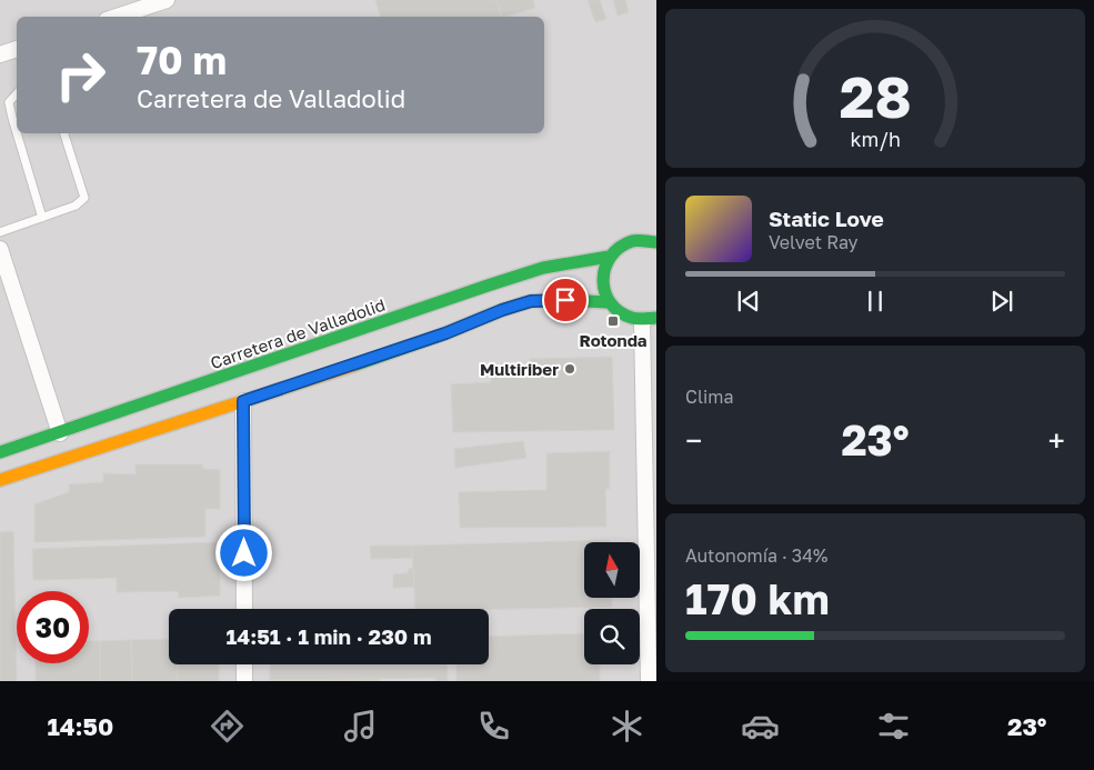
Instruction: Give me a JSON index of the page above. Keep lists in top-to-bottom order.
{
  "streets": {
    "highway": ["Carretera de Valladolid"]
  },
  "places": {
    "transit": ["Rotonda"],
    "other": ["Multiriber"]
  },
  "north": "top",
  "page": {
    "turn": ["70 m", "Carretera de Valladolid"],
    "song": ["Static Love", "Velvet Ray"],
    "tile": [
      "Clima",
      ["Autonomía · 34%", "170 km"]
    ],
    "heat": ["−", "23°", "+"],
    "limit": "30",
    "trip": "14:51 · 1 min · 230 m",
    "tabs": ["14:50", "23°"],
    "gauge": ["28", "km/h"]
  }
}
